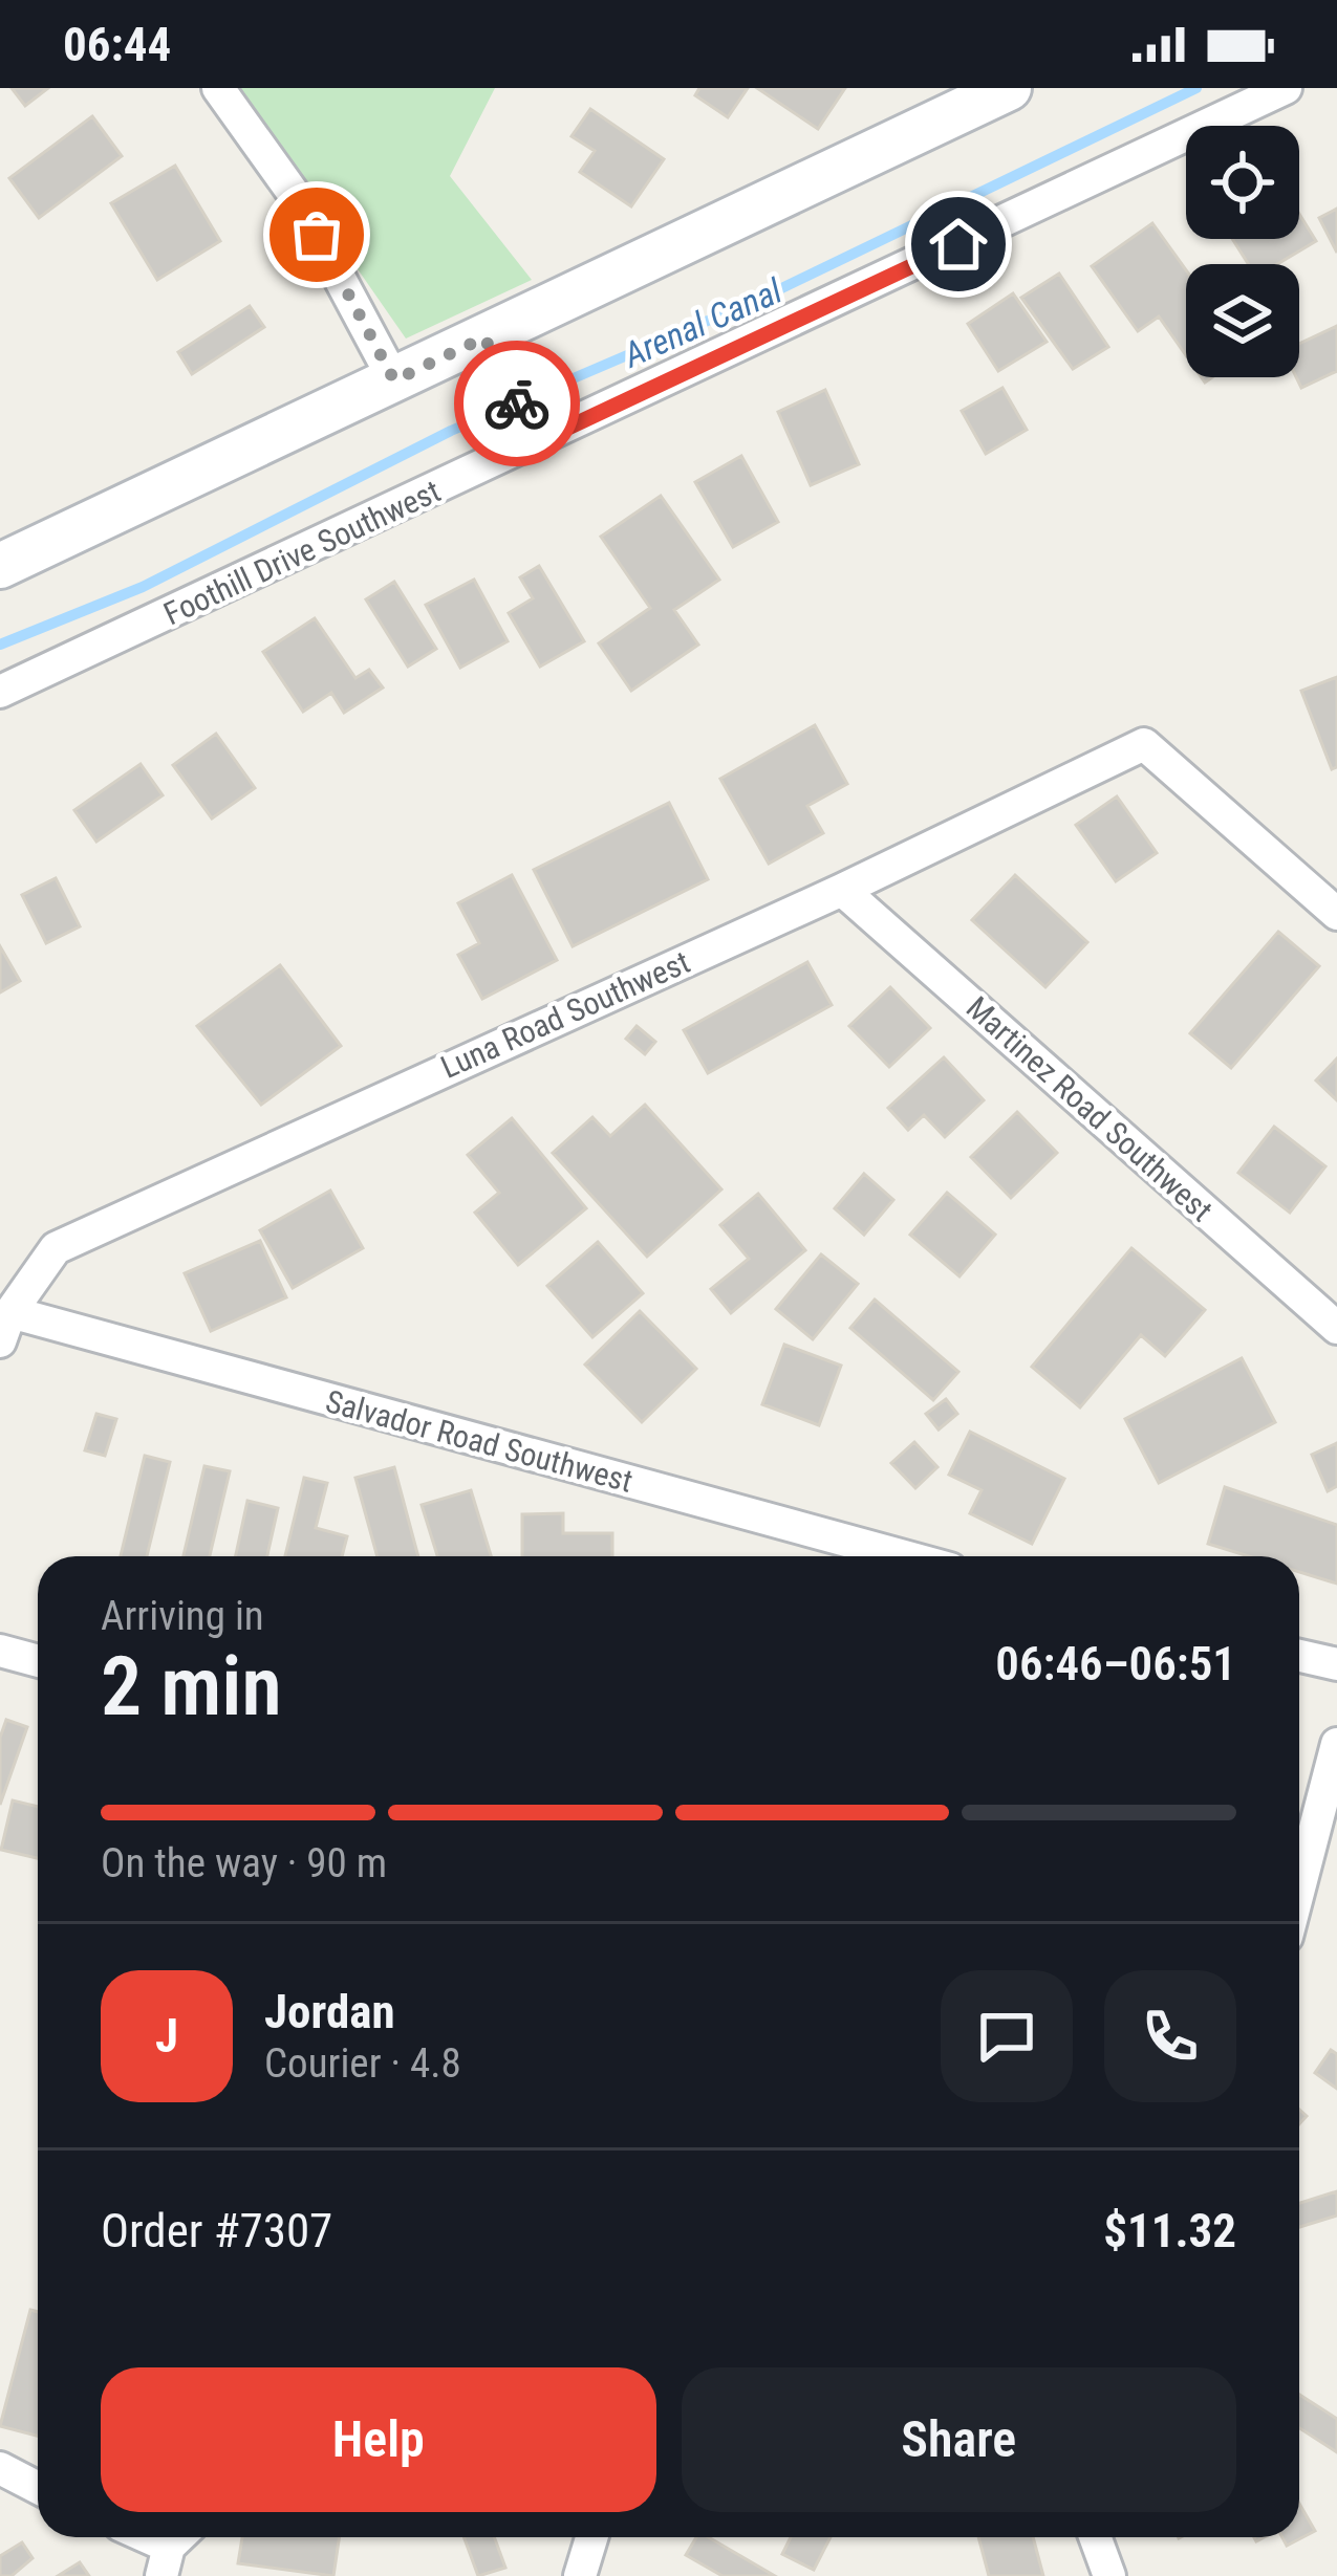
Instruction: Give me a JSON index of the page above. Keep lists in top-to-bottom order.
{
  "streets": {
    "street": [
      "Foothill Drive Southwest",
      "Luna Road Southwest",
      "Martinez Road Southwest",
      "Salvador Road Southwest"
    ]
  },
  "crossings": [
    ["Luna Road Southwest", "Martinez Road Southwest"],
    ["Luna Road Southwest", "Salvador Road Southwest"]
  ],
  "water": ["Arenal Canal"],
  "page": {
    "status": "06:44",
    "heading": ["2 min", "Arriving in", "06:46–06:51"],
    "panel": [
      "Jordan",
      "Courier · 4.8",
      "Order #7307",
      "$11.32"
    ],
    "bar": "On the way · 90 m",
    "round": "J",
    "buttons": ["Help", "Share"]
  }
}
